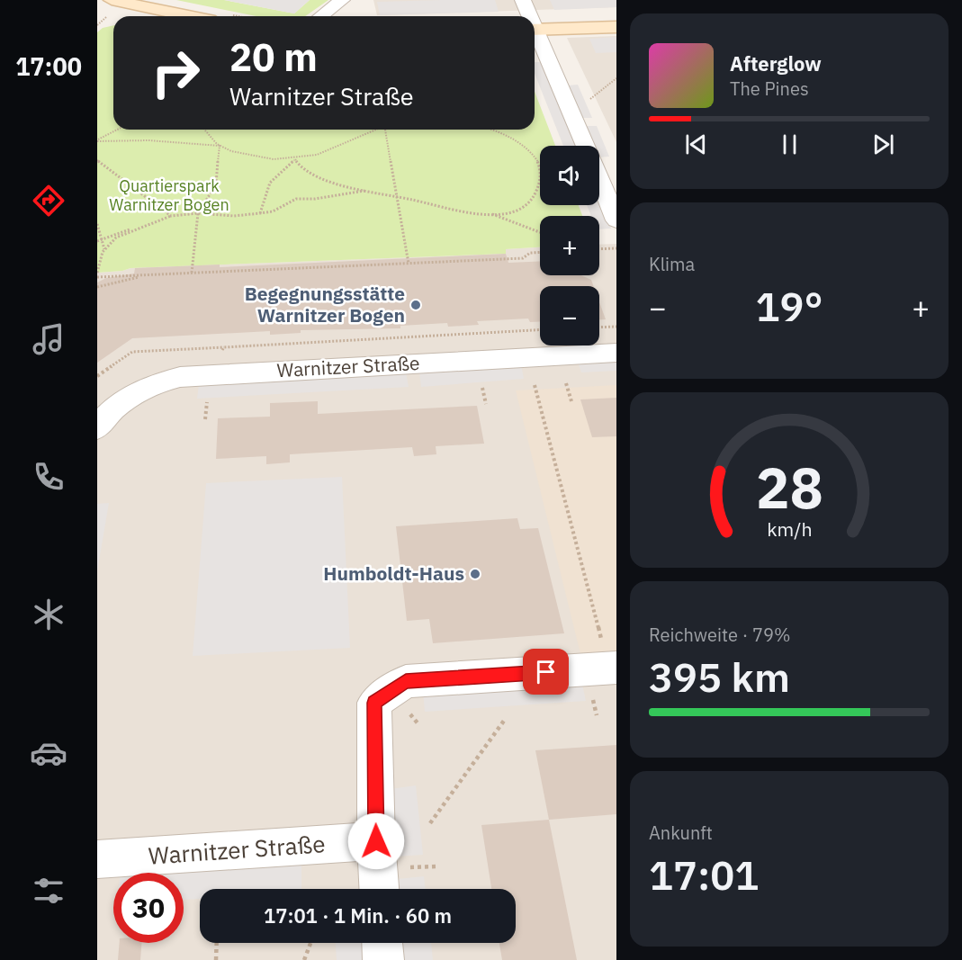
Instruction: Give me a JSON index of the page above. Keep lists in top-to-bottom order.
{
  "streets": {
    "street": ["Warnitzer Straße"]
  },
  "parks": ["Quartierspark Warnitzer Bogen"],
  "places": ["Begegnungsstätte Warnitzer Bogen", "Humboldt-Haus"],
  "page": {
    "tabs": "17:00",
    "turn": ["20 m", "Warnitzer Straße"],
    "song": ["Afterglow", "The Pines"],
    "map_buttons": ["+", "−"],
    "tile": [
      "Klima",
      ["Reichweite · 79%", "395 km"],
      ["Ankunft", "17:01"]
    ],
    "heat": ["−", "19°", "+"],
    "limit": "30",
    "trip": "17:01 · 1 Min. · 60 m",
    "gauge": ["28", "km/h"]
  }
}
